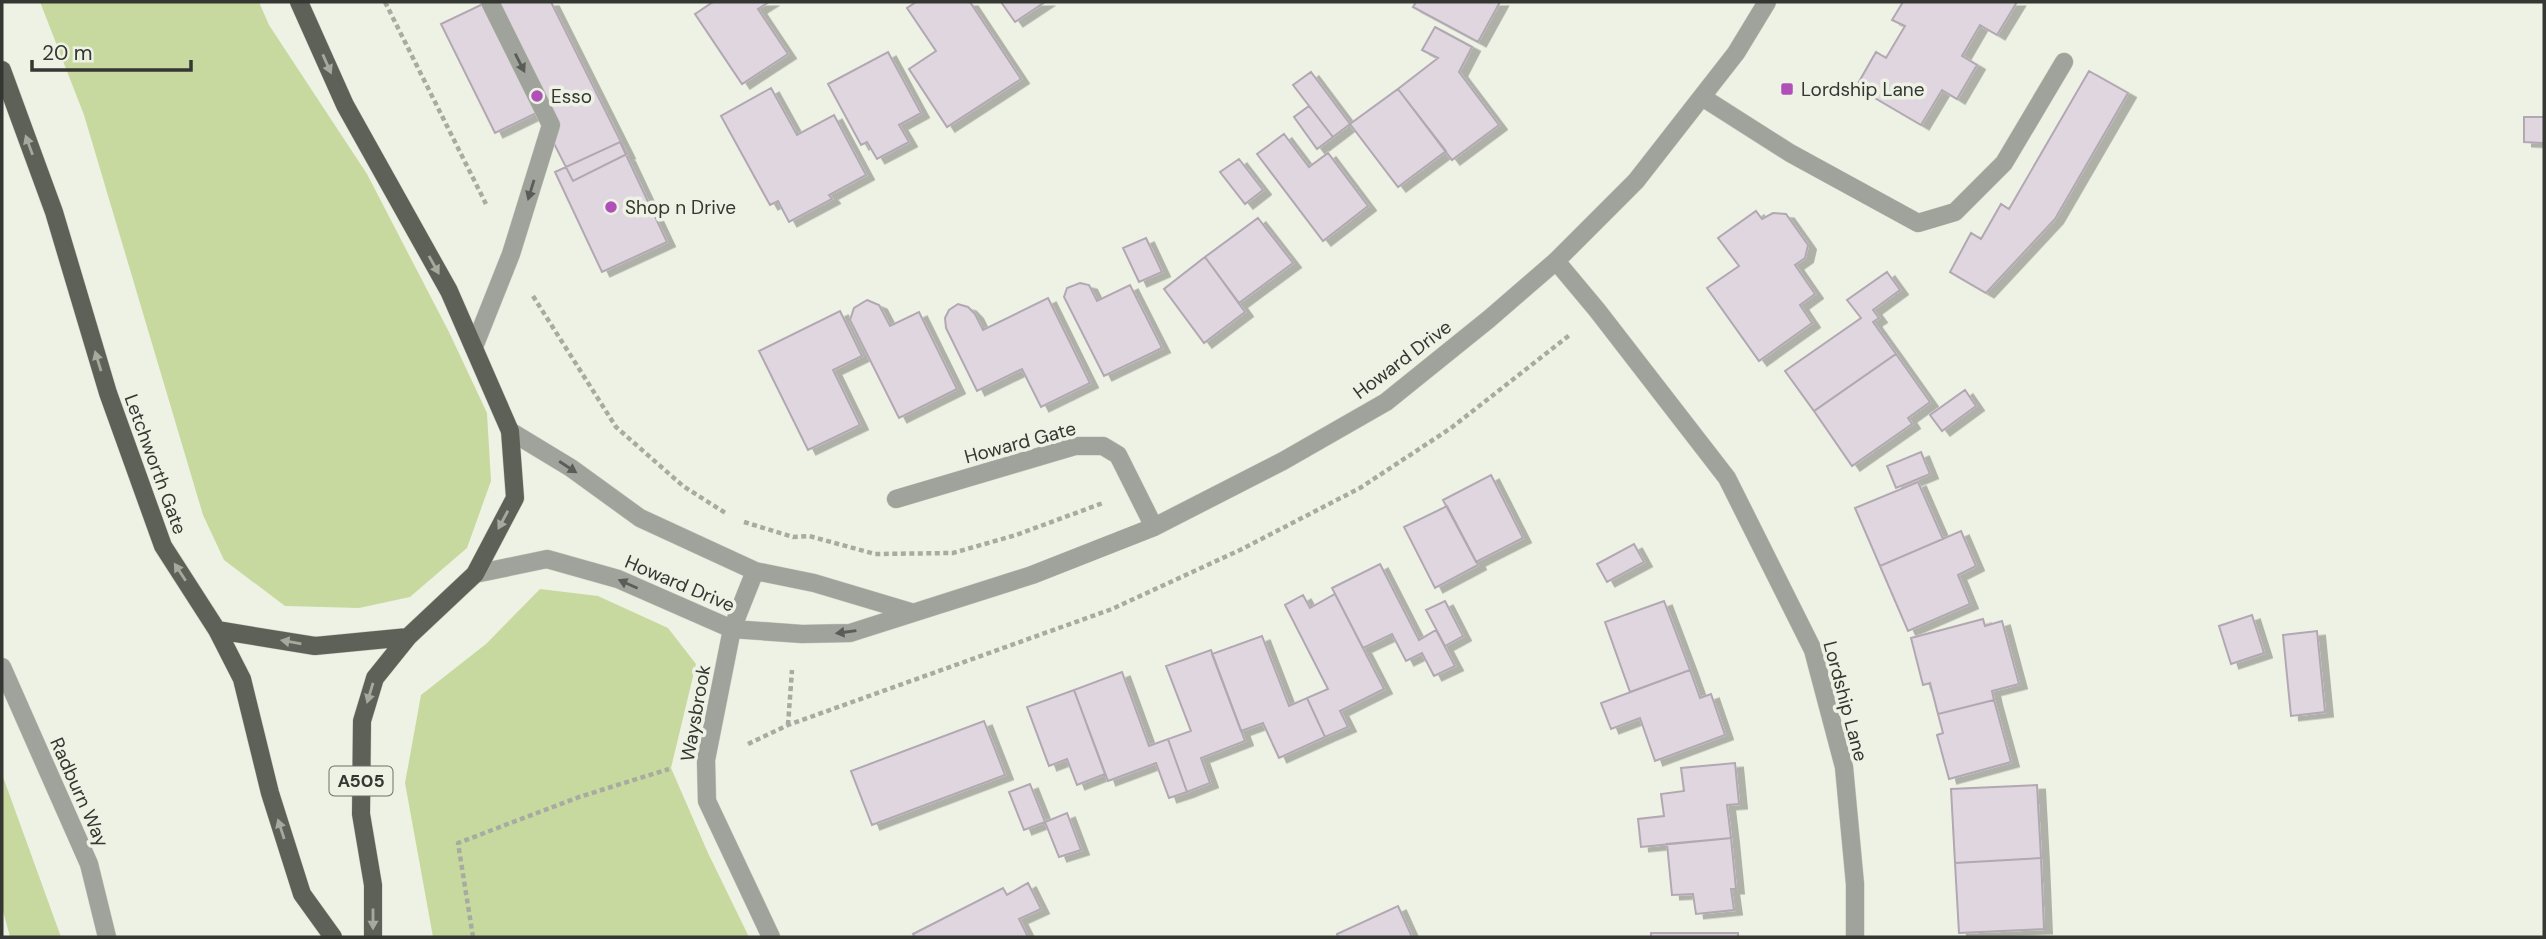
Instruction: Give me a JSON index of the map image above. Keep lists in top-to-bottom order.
{
  "streets": {
    "main road": ["Letchworth Gate", "A505"],
    "street": [
      "Howard Drive",
      "Howard Gate",
      "Lordship Lane",
      "Waysbrook",
      "Radburn Way"
    ]
  },
  "crossings": [
    ["Howard Drive", "Howard Gate"],
    ["Howard Drive", "Lordship Lane"],
    ["Howard Drive", "Waysbrook"]
  ],
  "one_way": ["Letchworth Gate"],
  "places": {
    "transit": ["Lordship Lane"],
    "other": ["Esso", "Shop n Drive"]
  },
  "scale_bar": "20 m"
}
